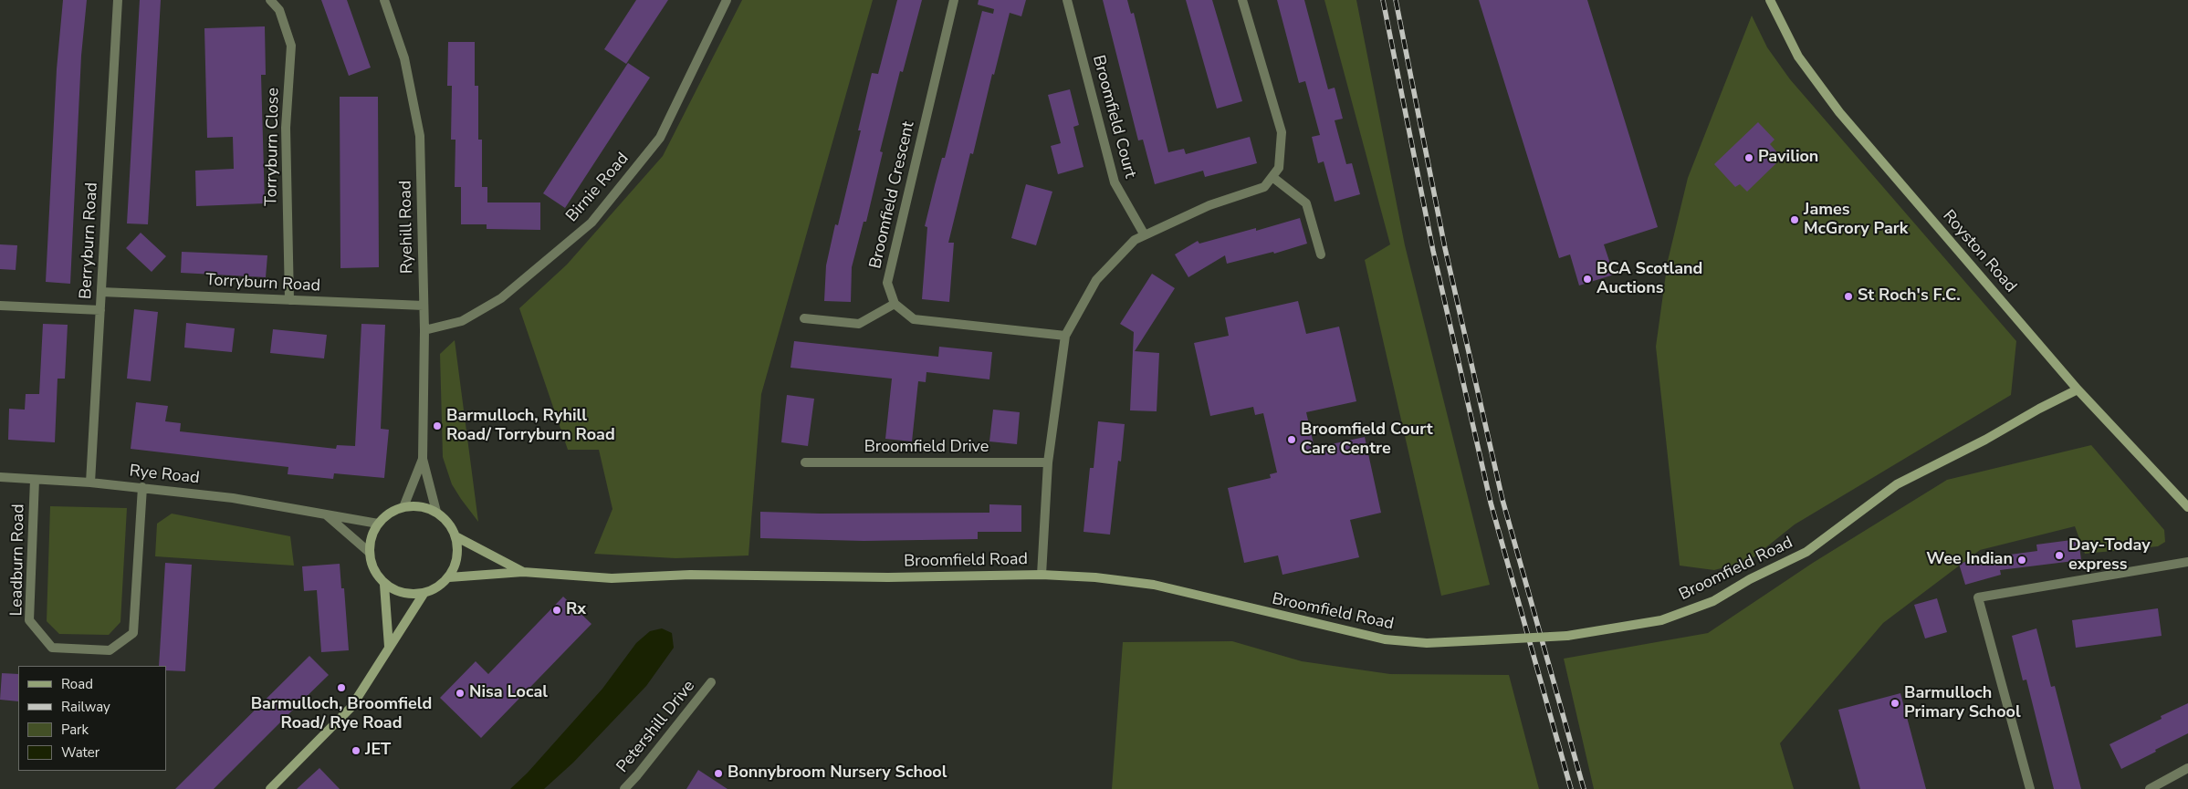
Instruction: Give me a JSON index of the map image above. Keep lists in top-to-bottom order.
{
  "streets": {
    "street": [
      "Broomfield Court",
      "Torryburn Close",
      "Birnie Road",
      "Broomfield Crescent",
      "Ryehill Road",
      "Berryburn Road",
      "Royston Road",
      "Torryburn Road",
      "Broomfield Drive",
      "Rye Road",
      "Leadburn Road",
      "Broomfield Road",
      "Petershill Drive"
    ]
  },
  "crossings": [
    ["Torryburn Close", "Torryburn Road"],
    ["Birnie Road", "Ryehill Road"],
    ["Ryehill Road", "Torryburn Road"],
    ["Ryehill Road", "Rye Road"],
    ["Ryehill Road", "Broomfield Road"],
    ["Berryburn Road", "Torryburn Road"],
    ["Berryburn Road", "Rye Road"],
    ["Royston Road", "Broomfield Road"],
    ["Rye Road", "Leadburn Road"],
    ["Rye Road", "Broomfield Road"]
  ],
  "places": [
    "Pavilion",
    "James McGrory Park",
    "BCA Scotland Auctions",
    "St Roch's F.C.",
    "Barmulloch, Ryhill Road/ Torryburn Road",
    "Broomfield Court Care Centre",
    "Day-Today express",
    "Wee Indian",
    "Rx",
    "Barmulloch, Broomfield Road/ Rye Road",
    "Nisa Local",
    "Barmulloch Primary School",
    "JET",
    "Bonnybroom Nursery School"
  ],
  "legend": [
    "Road",
    "Railway",
    "Park",
    "Water"
  ]
}
